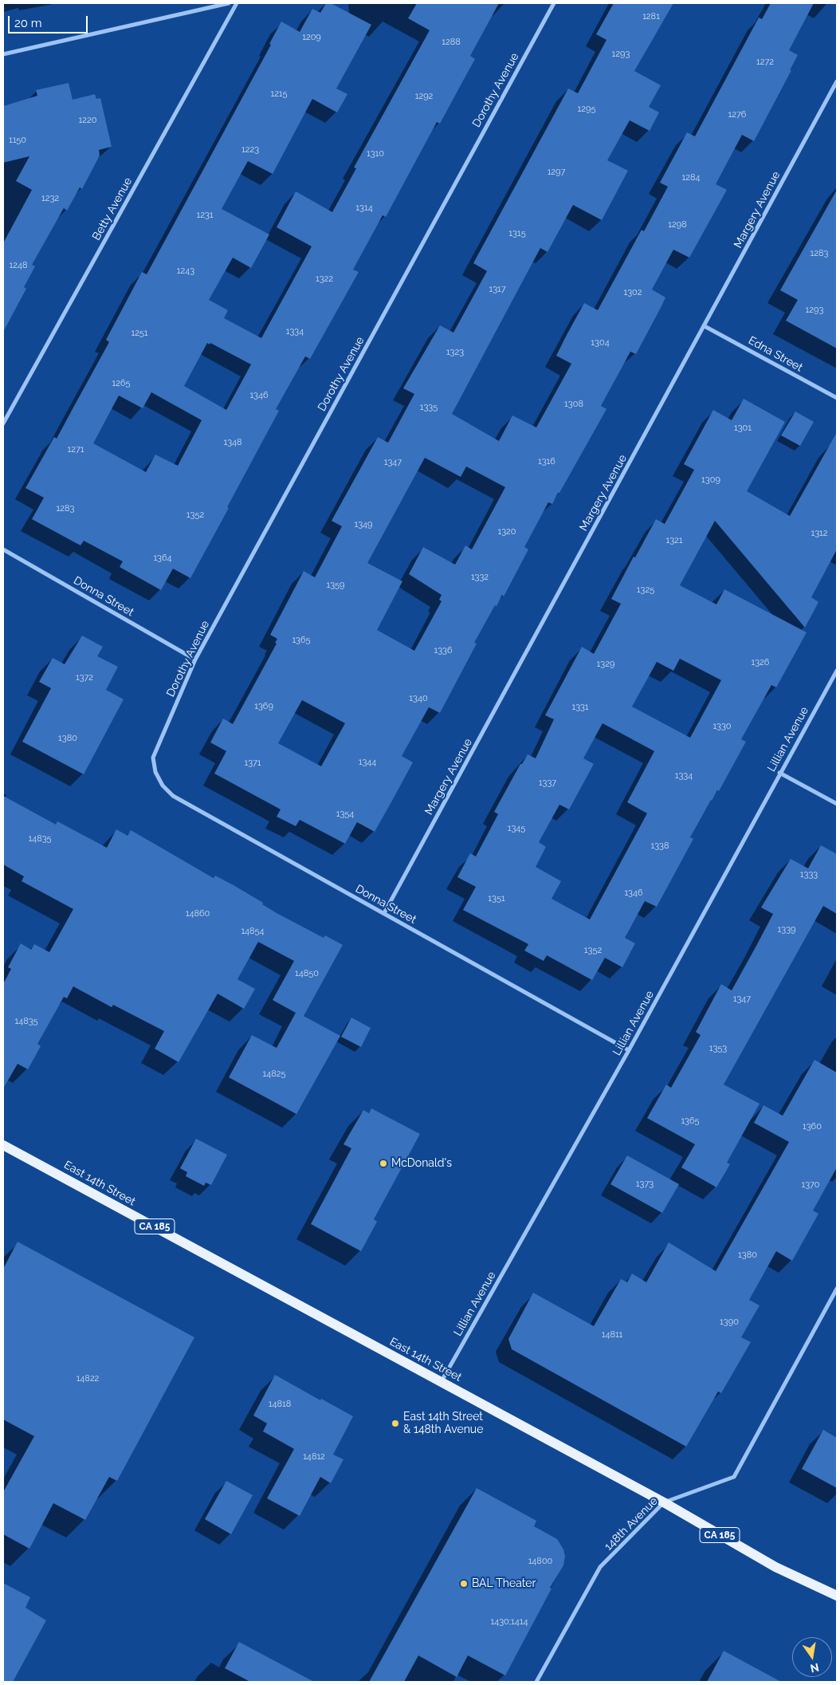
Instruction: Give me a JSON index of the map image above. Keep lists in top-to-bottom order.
{
  "streets": {
    "main road": ["East 14th Street", "CA 185"],
    "street": [
      "Dorothy Avenue",
      "Betty Avenue",
      "Margery Avenue",
      "Edna Street",
      "Donna Street",
      "Lillian Avenue",
      "148th Avenue"
    ]
  },
  "crossings": [
    ["Dorothy Avenue", "Donna Street"],
    ["Margery Avenue", "Edna Street"],
    ["Margery Avenue", "Donna Street"],
    ["Donna Street", "Lillian Avenue"],
    ["Lillian Avenue", "East 14th Street"],
    ["East 14th Street", "148th Avenue"]
  ],
  "places": ["McDonald's", "East 14th Street & 148th Avenue", "BAL Theater"],
  "house_numbers": [
    "1281",
    "1209",
    "1288",
    "1293",
    "1272",
    "1215",
    "1292",
    "1295",
    "1276",
    "1220",
    "1150",
    "1223",
    "1310",
    "1297",
    "1284",
    "1232",
    "1314",
    "1231",
    "1298",
    "1315",
    "1283",
    "1248",
    "1243",
    "1322",
    "1317",
    "1302",
    "1293",
    "1334",
    "1251",
    "1304",
    "1323",
    "1265",
    "1346",
    "1308",
    "1335",
    "1301",
    "1348",
    "1271",
    "1316",
    "1347",
    "1309",
    "1283",
    "1352",
    "1349",
    "1320",
    "1312",
    "1321",
    "1364",
    "1332",
    "1359",
    "1325",
    "1365",
    "1336",
    "1326",
    "1329",
    "1372",
    "1340",
    "1369",
    "1331",
    "1330",
    "1380",
    "1344",
    "1371",
    "1334",
    "1337",
    "1354",
    "1345",
    "14835",
    "1338",
    "1333",
    "1346",
    "1351",
    "14860",
    "1339",
    "14854",
    "1352",
    "14850",
    "1347",
    "14835",
    "1353",
    "14825",
    "1365",
    "1360",
    "1373",
    "1370",
    "1380",
    "1390",
    "14811",
    "14822",
    "14818",
    "14812",
    "14800",
    "1430;1414"
  ],
  "scale_bar": "20 m",
  "north": "bottom"
}
